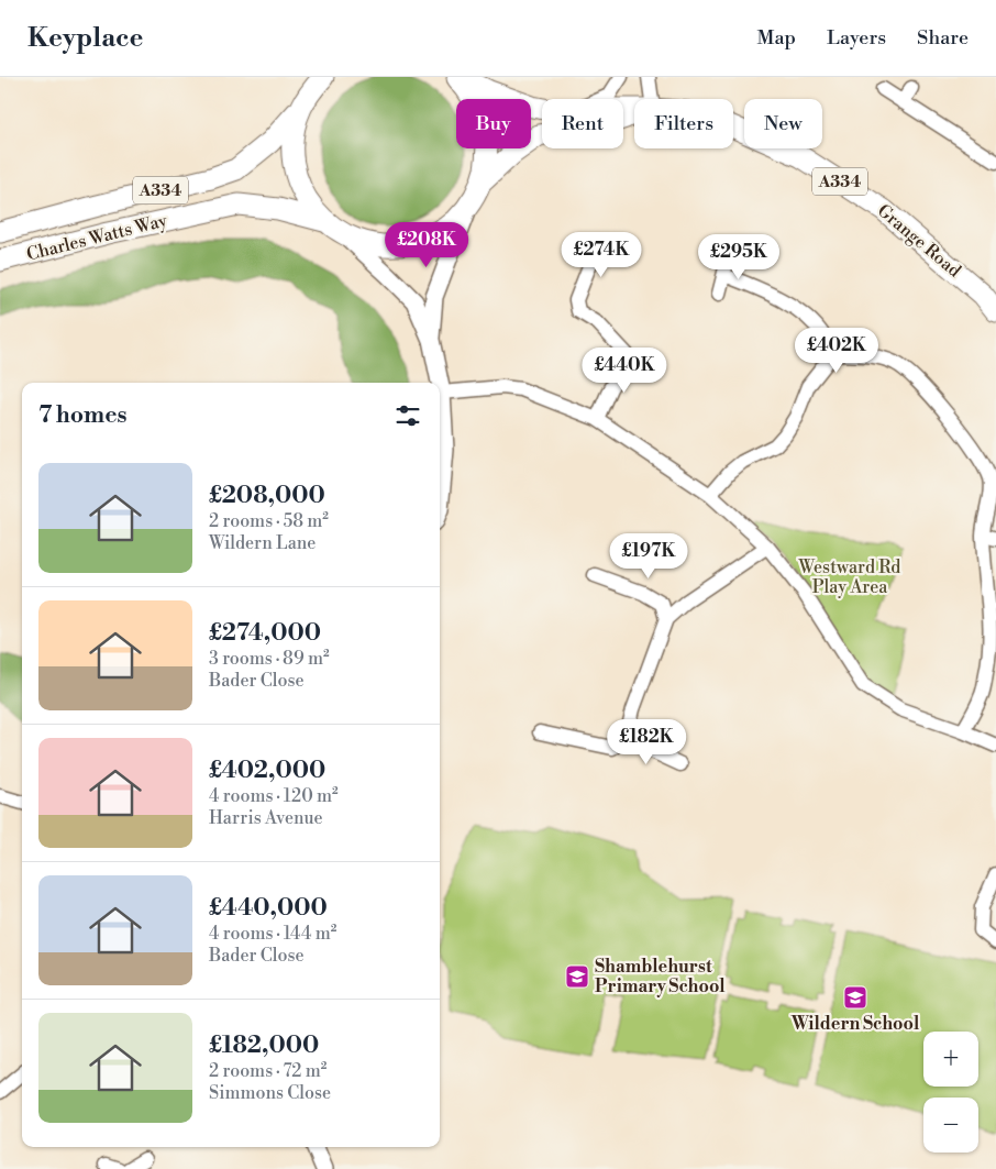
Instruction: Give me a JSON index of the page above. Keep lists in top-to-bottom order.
{
  "streets": {
    "main road": ["A334", "Charles Watts Way", "Grange Road"]
  },
  "parks": ["Westward Rd Play Area"],
  "places": {
    "school or university": ["Shamblehurst Primary School", "Wildern School"]
  },
  "page": {
    "header": "Keyplace",
    "nav": ["Map", "Layers", "Share"],
    "chip": [
      "Buy",
      "Rent",
      "Filters",
      "New"
    ],
    "price": [
      "£208K",
      "£274K",
      "£295K",
      "£402K",
      "£440K",
      "£197K",
      "£182K"
    ],
    "heading": "7 homes",
    "list": [
      {
        "name": "£208,000",
        "note": "2 rooms · 58 m² · Wildern Lane"
      },
      {
        "name": "£274,000",
        "note": "3 rooms · 89 m² · Bader Close"
      },
      {
        "name": "£402,000",
        "note": "4 rooms · 120 m² · Harris Avenue"
      },
      {
        "name": "£440,000",
        "note": "4 rooms · 144 m² · Bader Close"
      },
      {
        "name": "£182,000",
        "note": "2 rooms · 72 m² · Simmons Close"
      }
    ],
    "map_buttons": ["+", "−"]
  }
}
